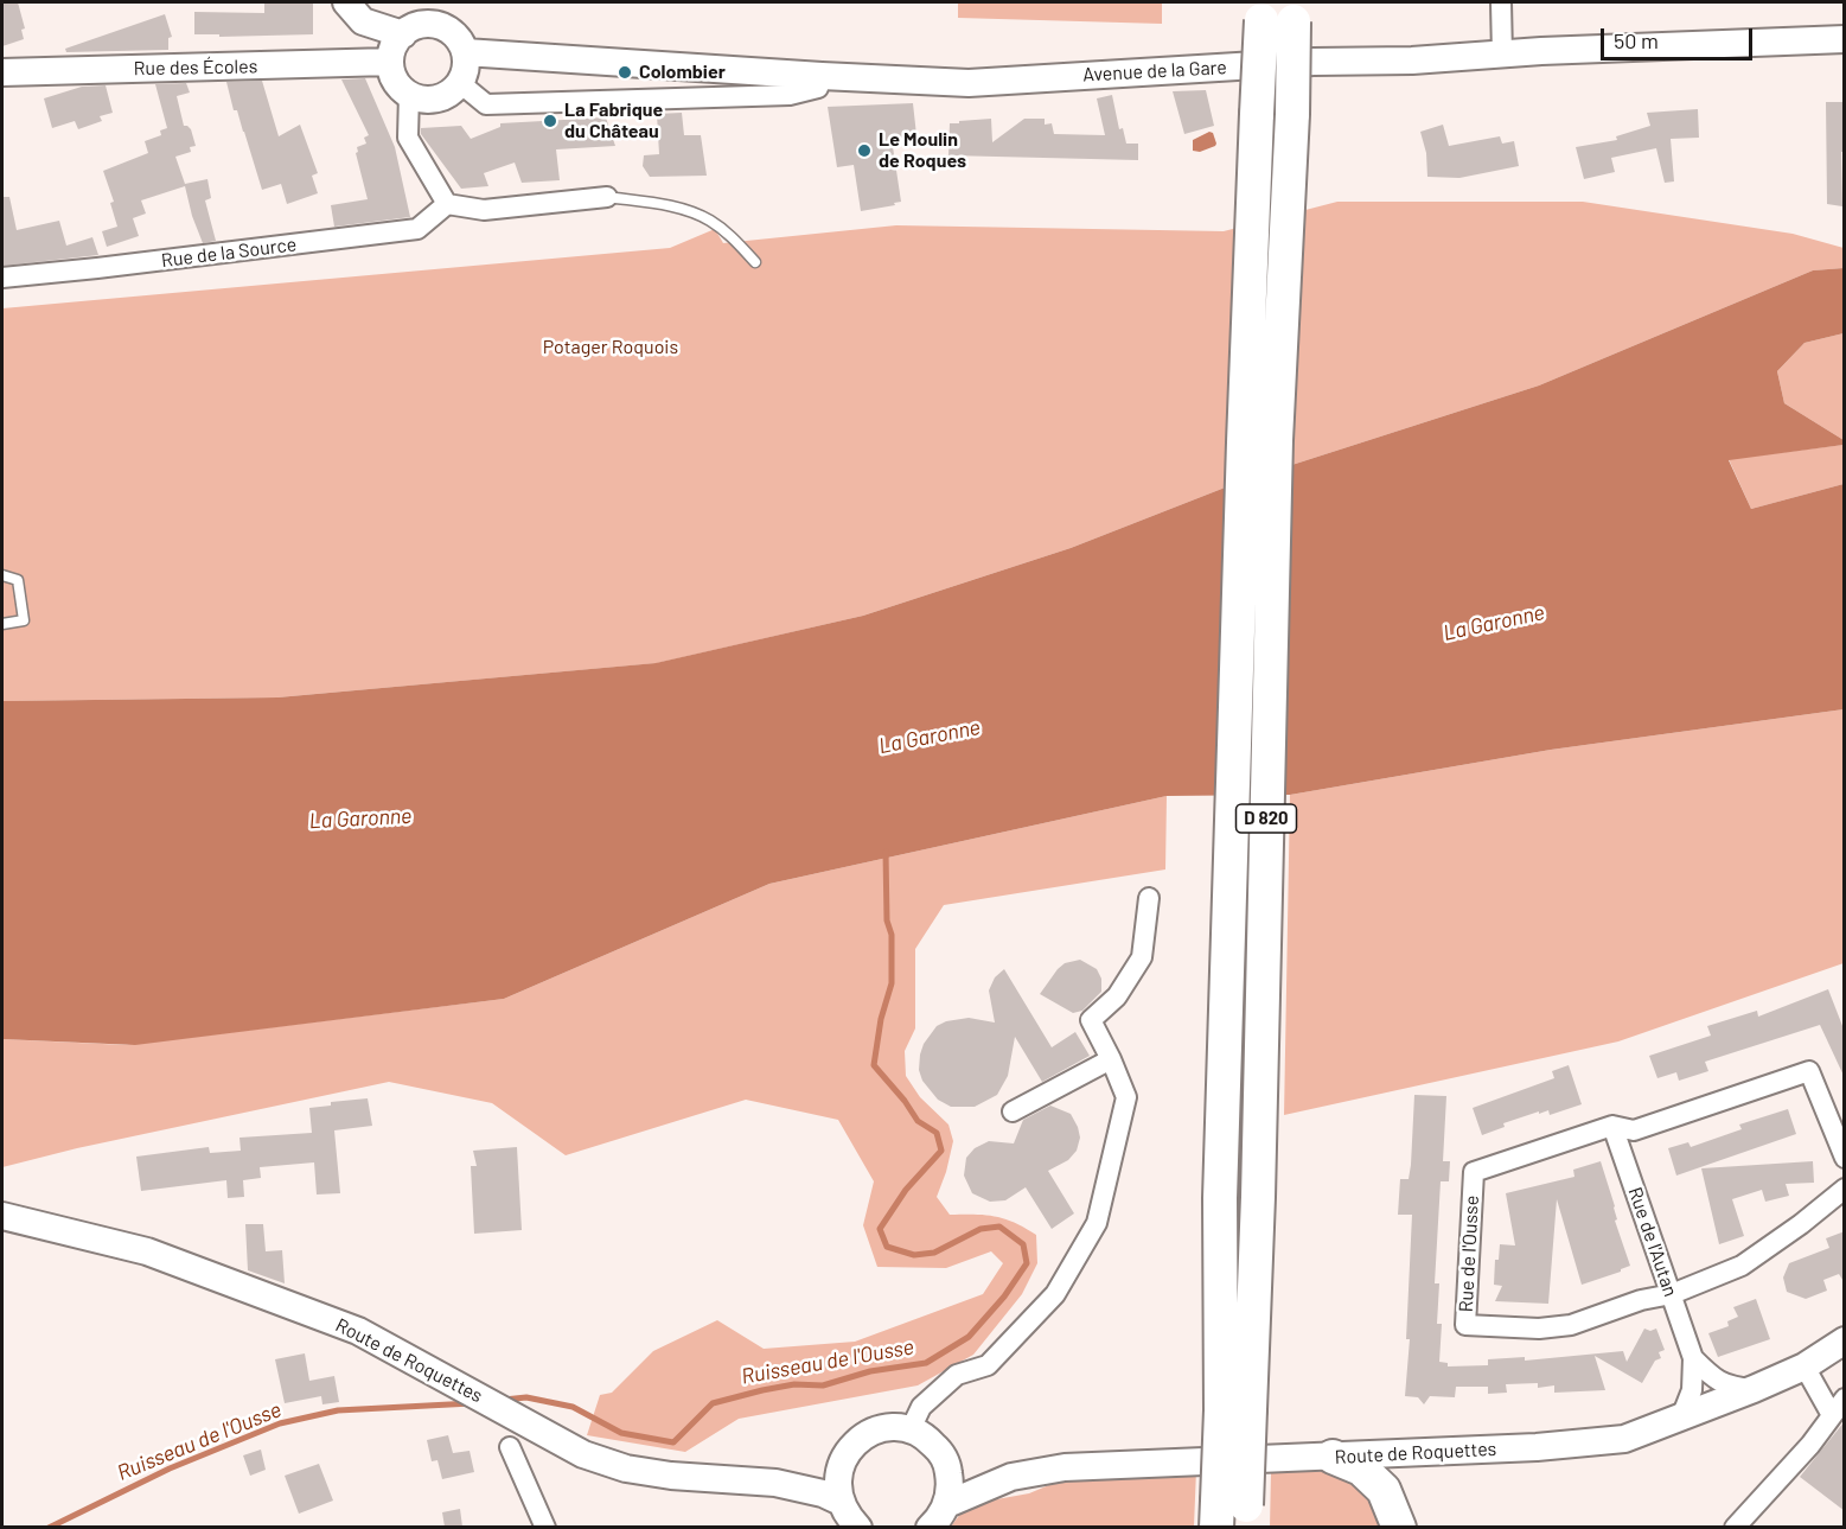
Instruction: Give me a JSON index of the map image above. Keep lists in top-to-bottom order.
{
  "streets": {
    "highway": ["D 820"],
    "street": [
      "Rue des Écoles",
      "Avenue de la Gare",
      "Rue de la Source",
      "Rue de l'Autan",
      "Rue de l'Ousse",
      "Route de Roquettes"
    ]
  },
  "crossings": [
    ["Rue des Écoles", "Avenue de la Gare"],
    ["Rue de l'Autan", "Rue de l'Ousse"],
    ["Rue de l'Autan", "Route de Roquettes"]
  ],
  "water": ["La Garonne", "Ruisseau de l'Ousse"],
  "parks": ["Potager Roquois"],
  "places": ["Colombier", "La Fabrique du Château", "Le Moulin de Roques"],
  "scale_bar": "50 m"
}
